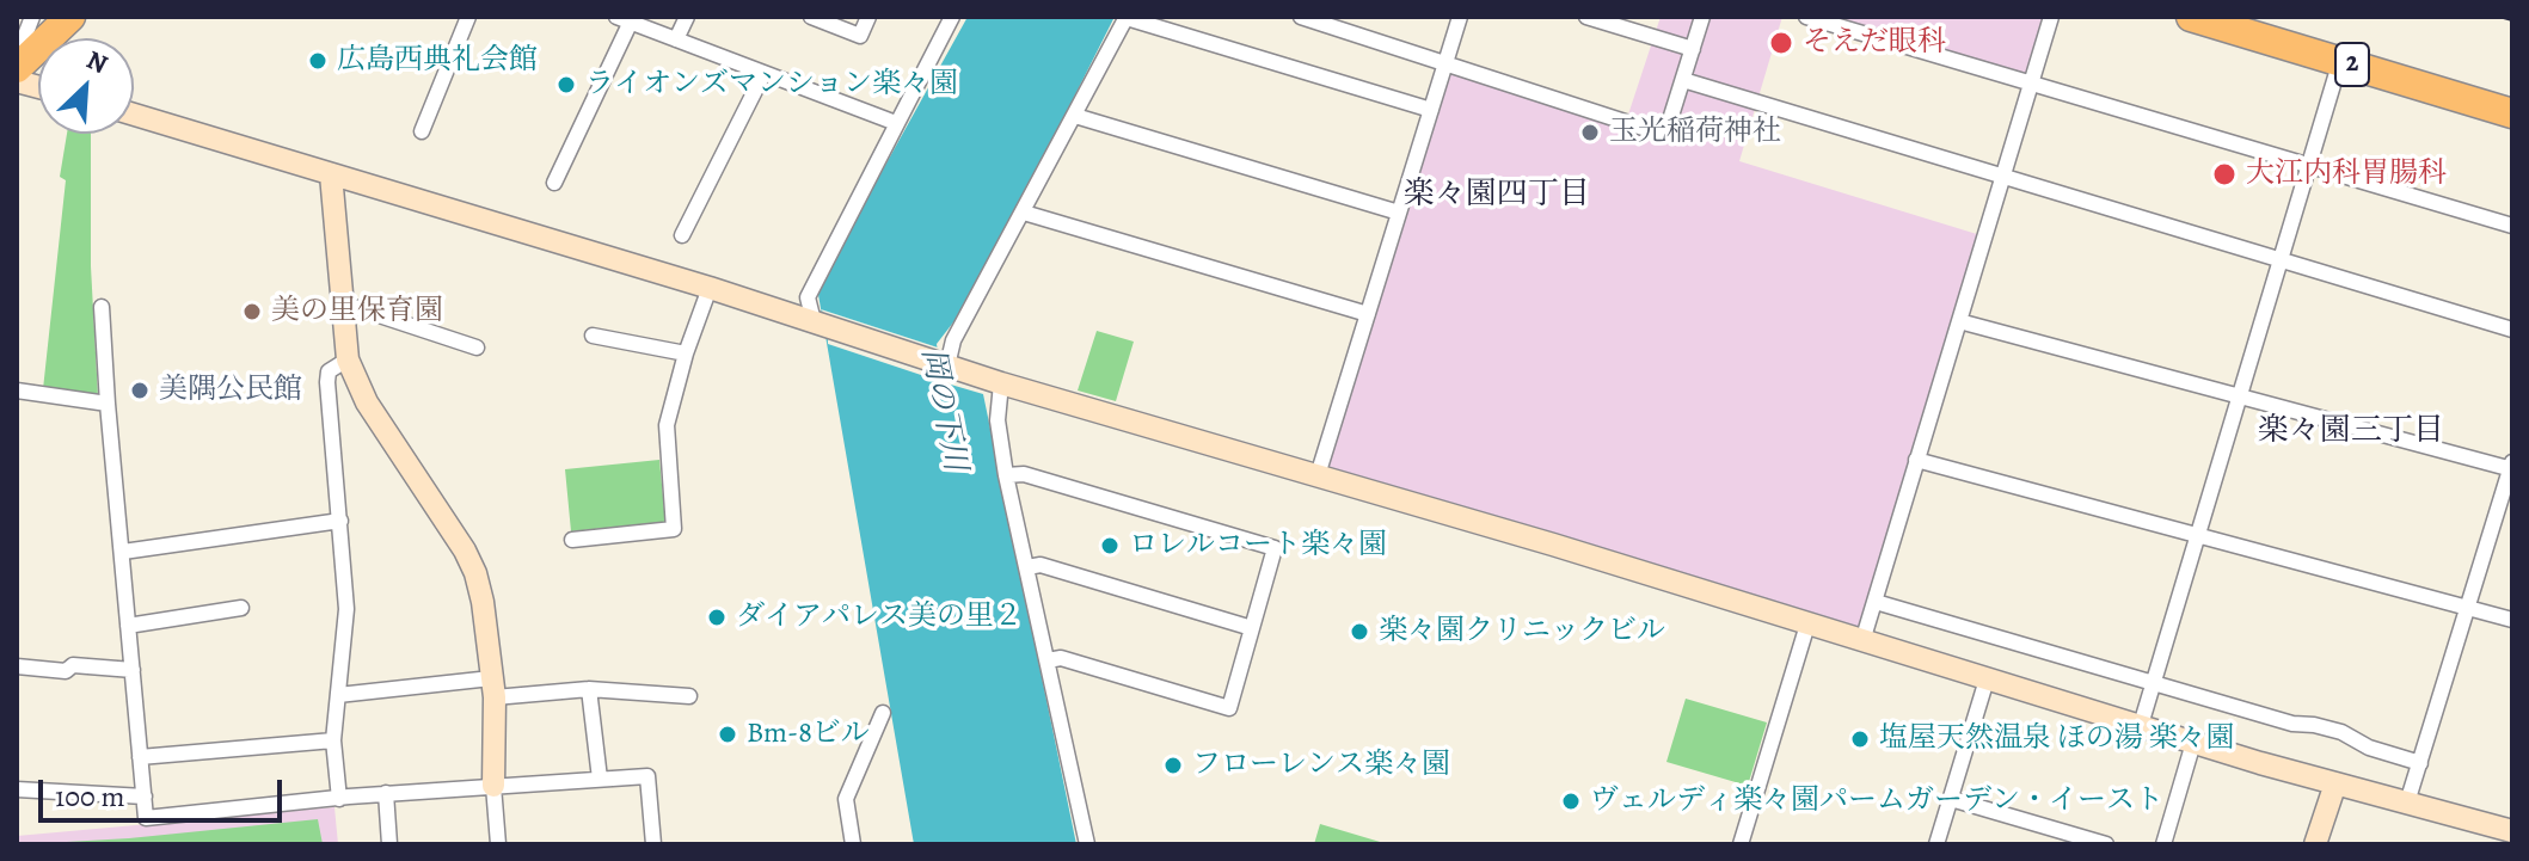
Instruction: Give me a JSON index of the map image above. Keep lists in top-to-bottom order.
{
  "streets": {
    "highway": ["2"]
  },
  "districts": ["楽々園四丁目", "楽々園三丁目"],
  "water": ["岡の下川"],
  "places": [
    "そえだ眼科",
    "広島西典礼会館",
    "ライオンズマンション楽々園",
    "玉光稲荷神社",
    "大江内科胃腸科",
    "美の里保育園",
    "美隅公民館",
    "ロレルコート楽々園",
    "ダイアパレス美の里２",
    "楽々園クリニックビル",
    "Bm-8ビル",
    "塩屋天然温泉 ほの湯 楽々園",
    "フローレンス楽々園",
    "ヴェルディ楽々園パームガーデン・イースト"
  ],
  "scale_bar": "100 m",
  "north": "top right"
}
